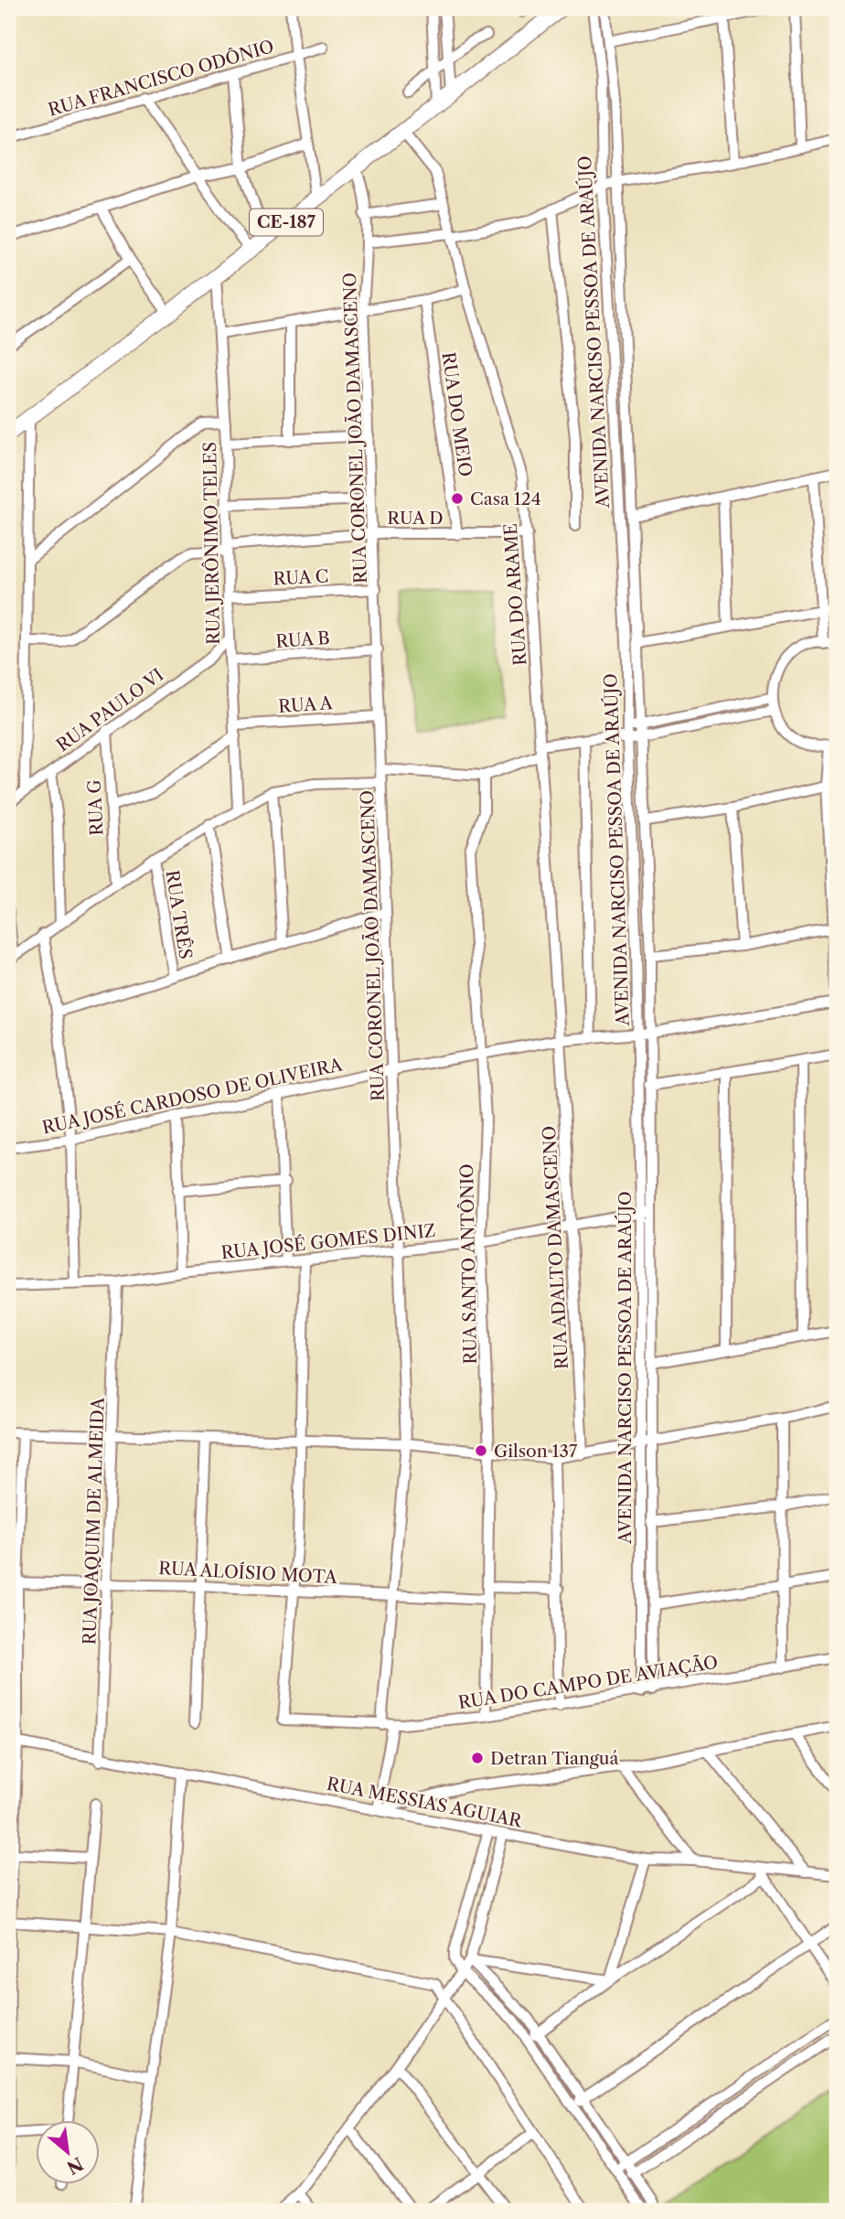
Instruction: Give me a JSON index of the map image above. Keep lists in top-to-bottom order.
{
  "streets": {
    "highway": ["CE-187"],
    "street": [
      "RUA FRANCISCO ODÔNIO",
      "AVENIDA NARCISO PESSOA DE ARAÚJO",
      "RUA DO MEIO",
      "RUA CORONEL JOÃO DAMASCENO",
      "RUA D",
      "RUA JERÔNIMO TELES",
      "RUA C",
      "RUA DO ARAME",
      "RUA B",
      "RUA A",
      "RUA PAULO VI",
      "RUA G",
      "RUA TRÊS",
      "RUA JOSÉ CARDOSO DE OLIVEIRA",
      "RUA JOSÉ GOMES DINIZ",
      "RUA ADALTO DAMASCENO",
      "RUA SANTO ANTÔNIO",
      "RUA JOAQUIM DE ALMEIDA",
      "RUA ALOÍSIO MOTA",
      "RUA DO CAMPO DE AVIAÇÃO",
      "RUA MESSIAS AGUIAR"
    ]
  },
  "crossings": [
    ["CE-187", "RUA CORONEL JOÃO DAMASCENO"],
    ["CE-187", "RUA JERÔNIMO TELES"],
    ["CE-187", "RUA DO ARAME"],
    ["AVENIDA NARCISO PESSOA DE ARAÚJO", "RUA JOSÉ CARDOSO DE OLIVEIRA"],
    ["AVENIDA NARCISO PESSOA DE ARAÚJO", "RUA JOSÉ GOMES DINIZ"],
    ["AVENIDA NARCISO PESSOA DE ARAÚJO", "RUA DO CAMPO DE AVIAÇÃO"],
    ["RUA DO MEIO", "RUA D"],
    ["RUA CORONEL JOÃO DAMASCENO", "RUA D"],
    ["RUA CORONEL JOÃO DAMASCENO", "RUA C"],
    ["RUA CORONEL JOÃO DAMASCENO", "RUA B"],
    ["RUA CORONEL JOÃO DAMASCENO", "RUA A"],
    ["RUA CORONEL JOÃO DAMASCENO", "RUA JOSÉ CARDOSO DE OLIVEIRA"],
    ["RUA CORONEL JOÃO DAMASCENO", "RUA JOSÉ GOMES DINIZ"],
    ["RUA CORONEL JOÃO DAMASCENO", "RUA ALOÍSIO MOTA"],
    ["RUA CORONEL JOÃO DAMASCENO", "RUA DO CAMPO DE AVIAÇÃO"],
    ["RUA D", "RUA JERÔNIMO TELES"],
    ["RUA D", "RUA DO ARAME"],
    ["RUA JERÔNIMO TELES", "RUA C"],
    ["RUA JERÔNIMO TELES", "RUA B"],
    ["RUA JERÔNIMO TELES", "RUA A"],
    ["RUA JERÔNIMO TELES", "RUA PAULO VI"],
    ["RUA DO ARAME", "RUA JOSÉ CARDOSO DE OLIVEIRA"],
    ["RUA DO ARAME", "RUA ADALTO DAMASCENO"],
    ["RUA PAULO VI", "RUA G"],
    ["RUA JOSÉ CARDOSO DE OLIVEIRA", "RUA ADALTO DAMASCENO"],
    ["RUA JOSÉ CARDOSO DE OLIVEIRA", "RUA SANTO ANTÔNIO"],
    ["RUA JOSÉ GOMES DINIZ", "RUA ADALTO DAMASCENO"],
    ["RUA JOSÉ GOMES DINIZ", "RUA SANTO ANTÔNIO"],
    ["RUA JOSÉ GOMES DINIZ", "RUA JOAQUIM DE ALMEIDA"],
    ["RUA SANTO ANTÔNIO", "RUA ALOÍSIO MOTA"],
    ["RUA SANTO ANTÔNIO", "RUA DO CAMPO DE AVIAÇÃO"],
    ["RUA JOAQUIM DE ALMEIDA", "RUA ALOÍSIO MOTA"],
    ["RUA JOAQUIM DE ALMEIDA", "RUA MESSIAS AGUIAR"],
    ["RUA ALOÍSIO MOTA", "RUA DO CAMPO DE AVIAÇÃO"]
  ],
  "places": ["Casa 124", "Gilson 137", "Detran Tianguá"],
  "north": "bottom right"
}
